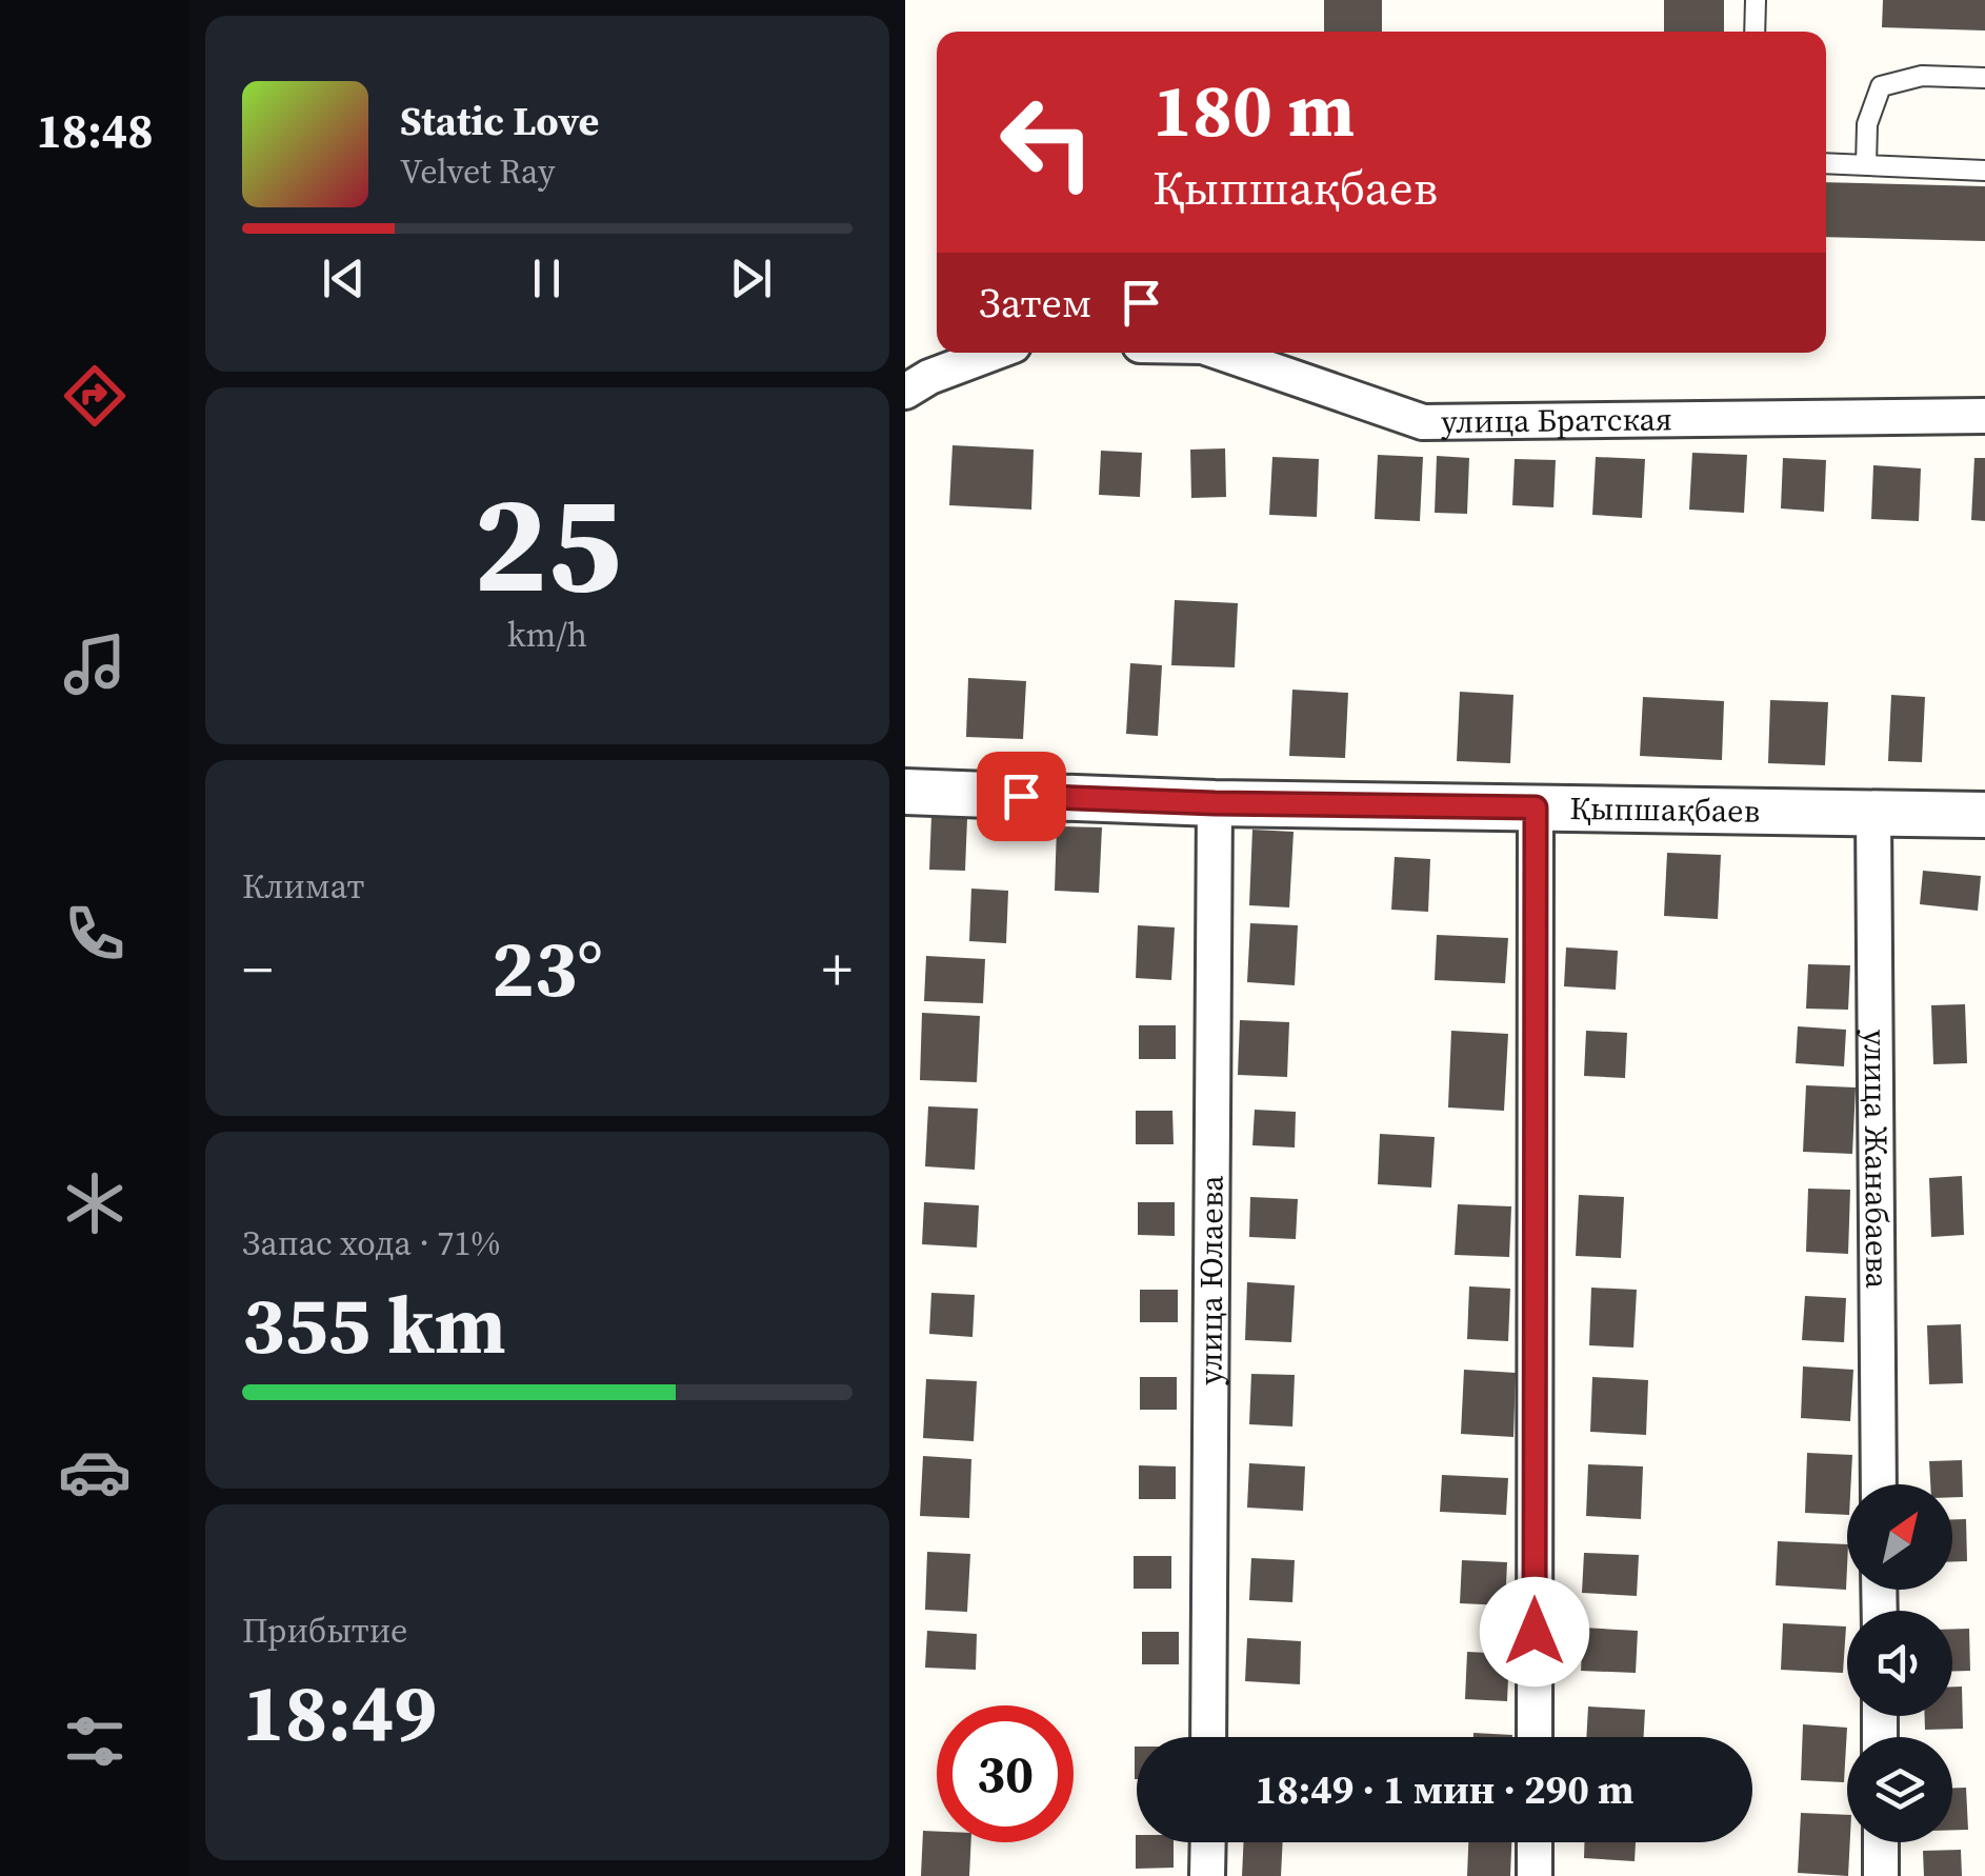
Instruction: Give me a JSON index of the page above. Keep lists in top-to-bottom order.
{
  "streets": {
    "street": [
      "улица Братская",
      "Қыпшақбаев",
      "улица Жанабаева",
      "улица Юлаева"
    ]
  },
  "crossings": [
    ["Қыпшақбаев", "улица Жанабаева"],
    ["Қыпшақбаев", "улица Юлаева"]
  ],
  "north": "top right",
  "page": {
    "tabs": "18:48",
    "turn": ["180 m", "Қыпшақбаев"],
    "song": ["Static Love", "Velvet Ray"],
    "then": "Затем",
    "tile": [
      ["25", "km/h"],
      "Климат",
      ["Запас хода · 71%", "355 km"],
      ["Прибытие", "18:49"]
    ],
    "heat": ["−", "23°", "+"],
    "limit": "30",
    "trip": "18:49 · 1 мин · 290 m"
  }
}
